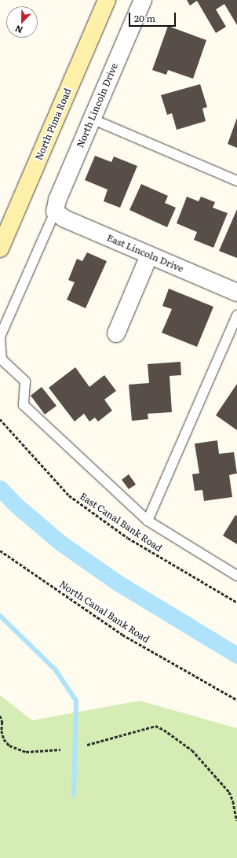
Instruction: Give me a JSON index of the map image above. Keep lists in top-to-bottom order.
{
  "streets": {
    "main road": ["North Pima Road"],
    "street": ["North Lincoln Drive", "East Lincoln Drive"],
    "path": ["East Canal Bank Road", "North Canal Bank Road"]
  },
  "crossings": [
    ["North Lincoln Drive", "East Lincoln Drive"]
  ],
  "scale_bar": "20 m",
  "north": "bottom left"
}
